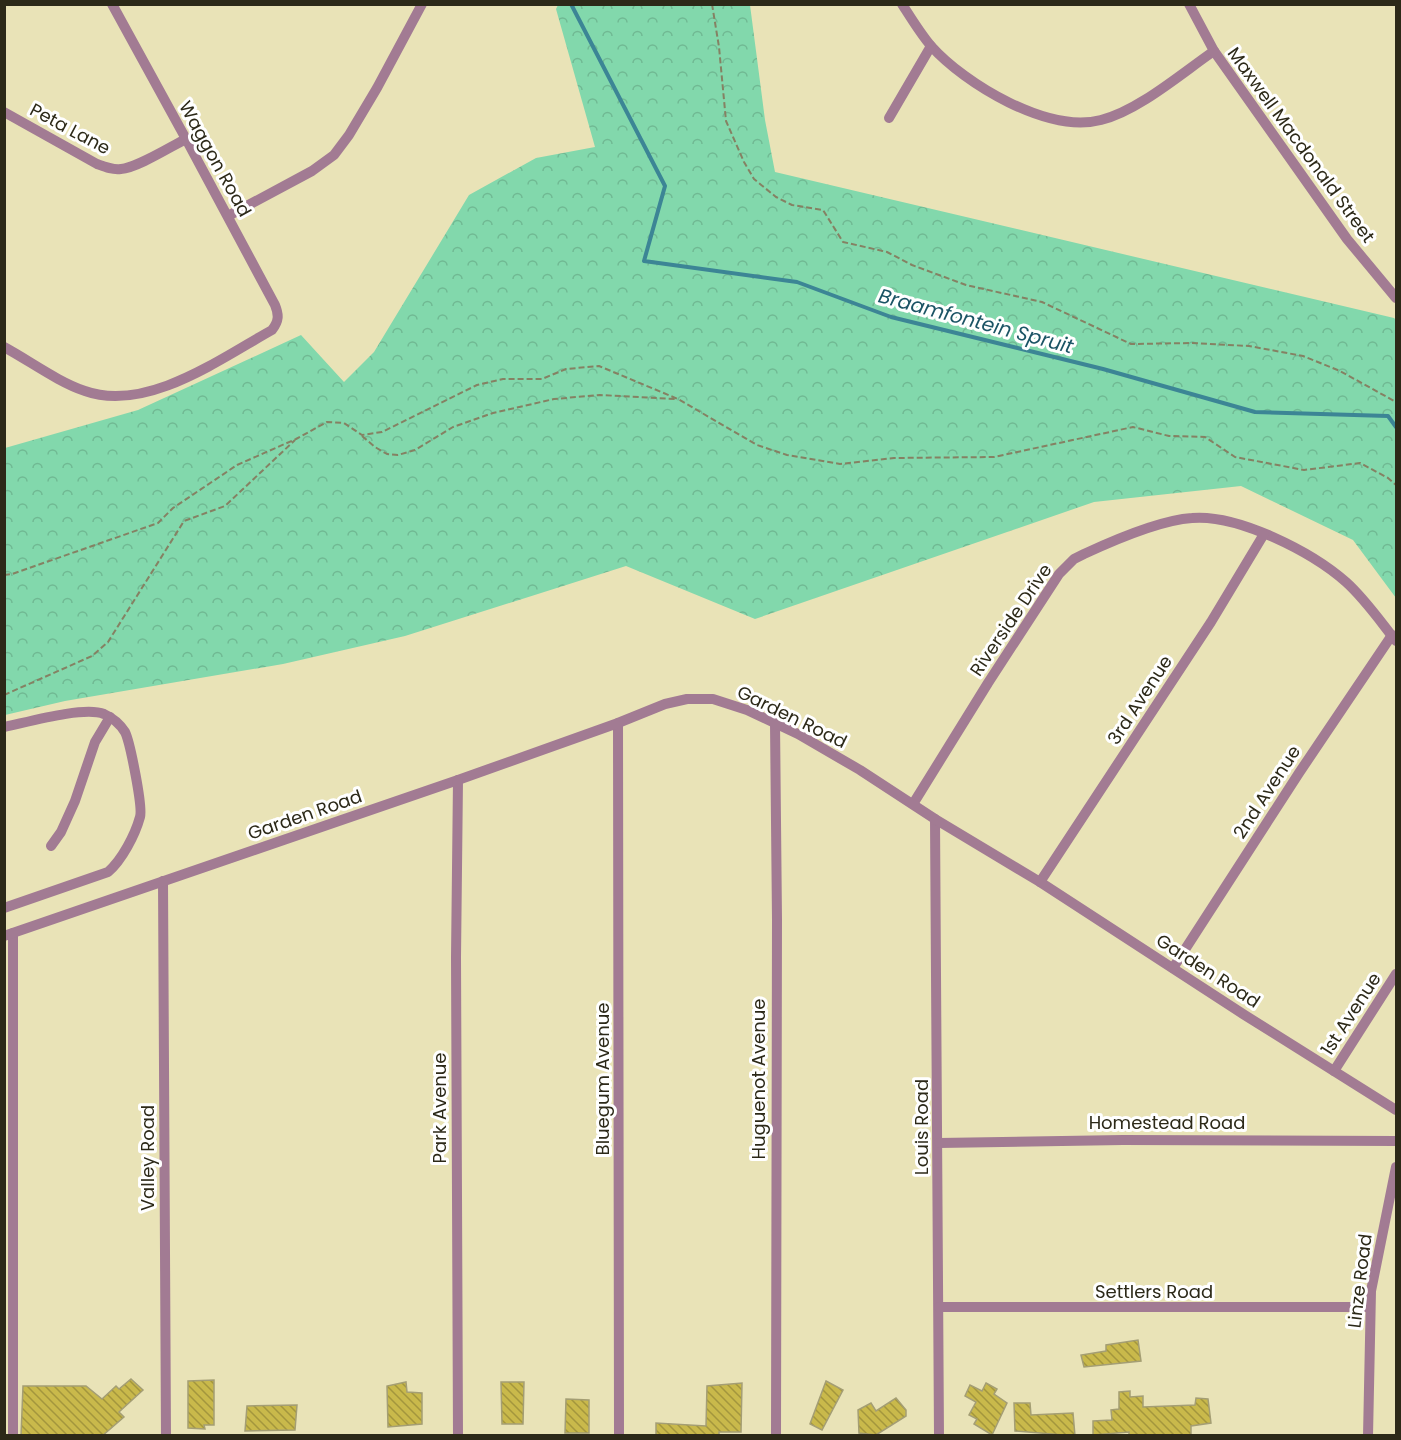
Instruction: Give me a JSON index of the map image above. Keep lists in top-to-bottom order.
{
  "streets": {
    "street": [
      "Peta Lane",
      "Maxwell Macdonald Street",
      "Waggon Road",
      "Riverside Drive",
      "3rd Avenue",
      "Garden Road",
      "2nd Avenue",
      "1st Avenue",
      "Bluegum Avenue",
      "Huguenot Avenue",
      "Park Avenue",
      "Homestead Road",
      "Louis Road",
      "Valley Road",
      "Linze Road",
      "Settlers Road"
    ]
  },
  "crossings": [
    ["Peta Lane", "Waggon Road"],
    ["Riverside Drive", "3rd Avenue"],
    ["Riverside Drive", "Garden Road"],
    ["Riverside Drive", "2nd Avenue"],
    ["3rd Avenue", "Garden Road"],
    ["Garden Road", "2nd Avenue"],
    ["Garden Road", "1st Avenue"],
    ["Garden Road", "Bluegum Avenue"],
    ["Garden Road", "Huguenot Avenue"],
    ["Garden Road", "Park Avenue"],
    ["Garden Road", "Louis Road"],
    ["Garden Road", "Valley Road"],
    ["Homestead Road", "Louis Road"],
    ["Louis Road", "Settlers Road"],
    ["Linze Road", "Settlers Road"]
  ],
  "water": ["Braamfontein Spruit"]
}
